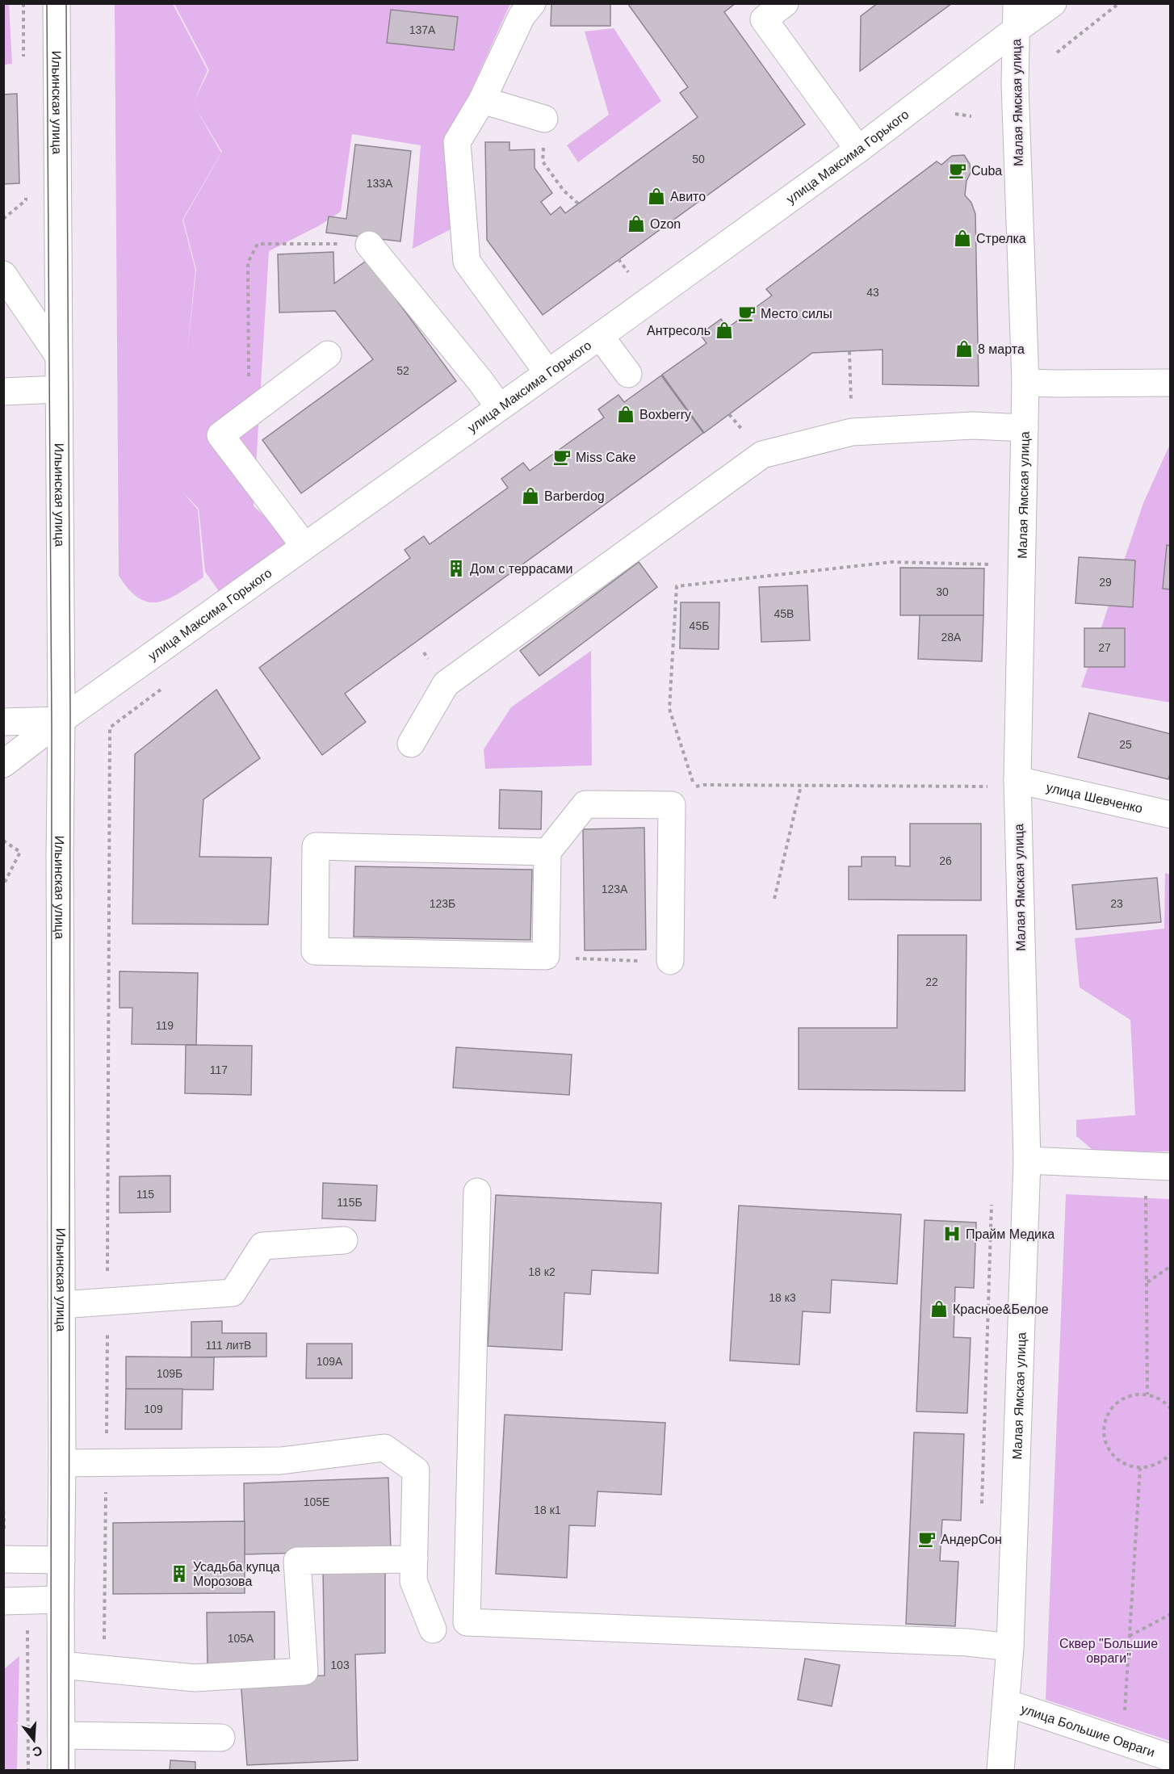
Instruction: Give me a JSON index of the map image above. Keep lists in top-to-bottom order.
{
  "streets": {
    "street": [
      "Ильинская улица",
      "Малая Ямская улица",
      "улица Максима Горького",
      "улица Шевченко",
      "улица Большие Овраги"
    ]
  },
  "crossings": [
    ["Ильинская улица", "улица Максима Горького"],
    ["Малая Ямская улица", "улица Максима Горького"],
    ["Малая Ямская улица", "улица Шевченко"],
    ["Малая Ямская улица", "улица Большие Овраги"]
  ],
  "parks": ["Сквер \"Большие овраги\""],
  "places": {
    "cafe": [
      "Cuba",
      "Место силы",
      "Miss Cake",
      "АндерСон"
    ],
    "shop": [
      "Авито",
      "Ozon",
      "Стрелка",
      "Антресоль",
      "8 марта",
      "Boxberry",
      "Barberdog",
      "Красное&Белое"
    ],
    "building": ["Дом с террасами", "Усадьба купца Морозова"],
    "hospital": ["Прайм Медика"]
  },
  "house_numbers": [
    "137А",
    "50",
    "133А",
    "43",
    "52",
    "29",
    "30",
    "45В",
    "45Б",
    "28А",
    "27",
    "25",
    "26",
    "123А",
    "123Б",
    "23",
    "22",
    "119",
    "117",
    "115",
    "115Б",
    "18 к2",
    "18 к3",
    "111 литВ",
    "109А",
    "109Б",
    "109",
    "105Е",
    "18 к1",
    "105А",
    "103"
  ],
  "north": "bottom"
}
